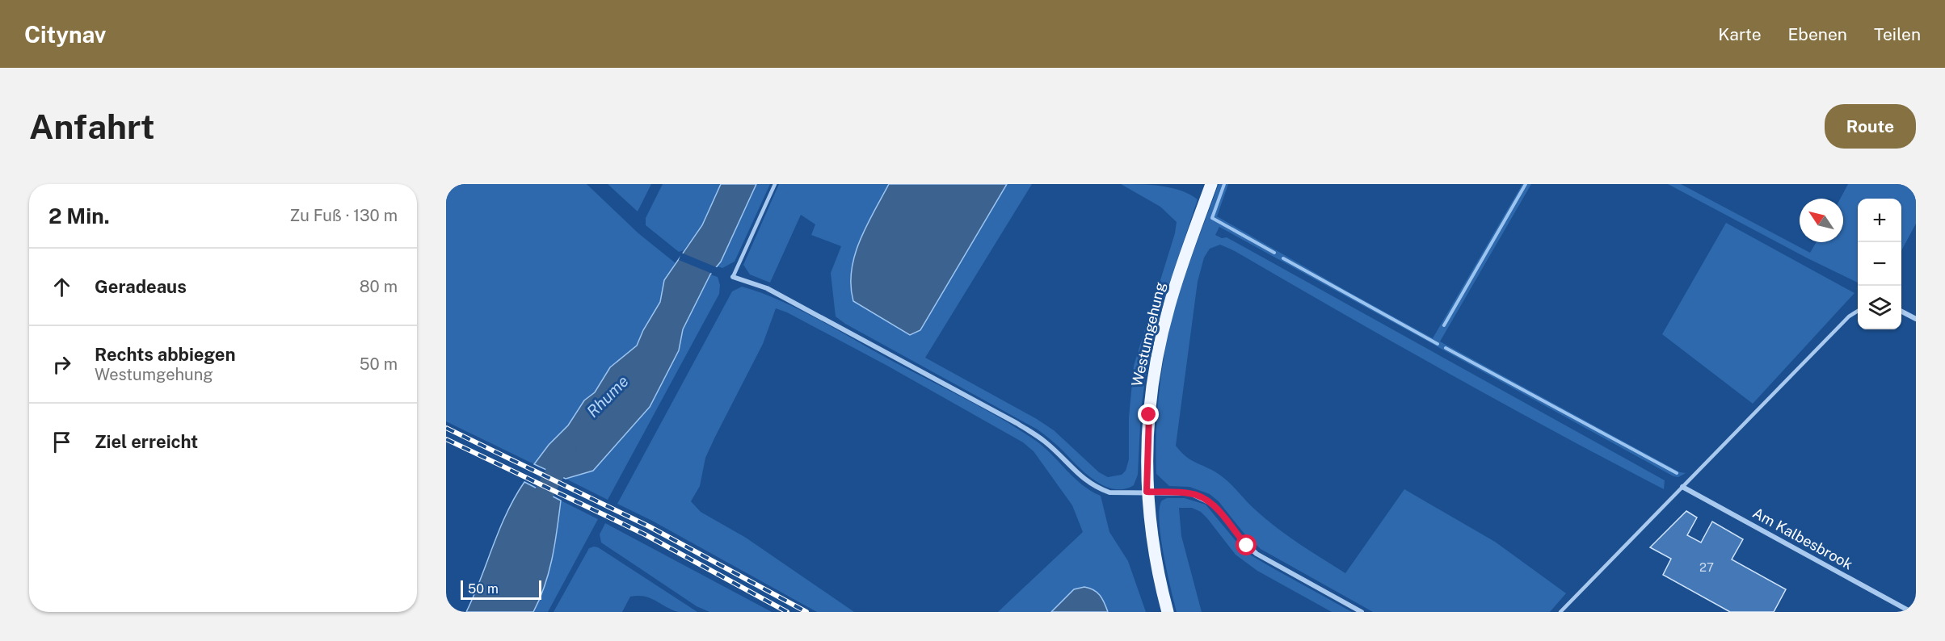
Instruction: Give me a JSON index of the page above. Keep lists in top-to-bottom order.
{
  "streets": {
    "main road": ["Westumgehung"],
    "street": ["Am Kalbesbrook"]
  },
  "water": ["Rhume"],
  "house_numbers": ["27"],
  "scale_bar": "50 m",
  "north": "top left",
  "page": {
    "header": "Citynav",
    "nav": ["Karte", "Ebenen", "Teilen"],
    "buttons": "Route",
    "title": "Anfahrt",
    "heading": ["2 Min.", "Zu Fuß · 130 m"],
    "map_buttons": ["+", "−"],
    "list": [
      ["Geradeaus", "80 m"],
      ["Rechts abbiegen", "Westumgehung", "50 m"],
      "Ziel erreicht"
    ],
    "scale": "50 m"
  }
}
